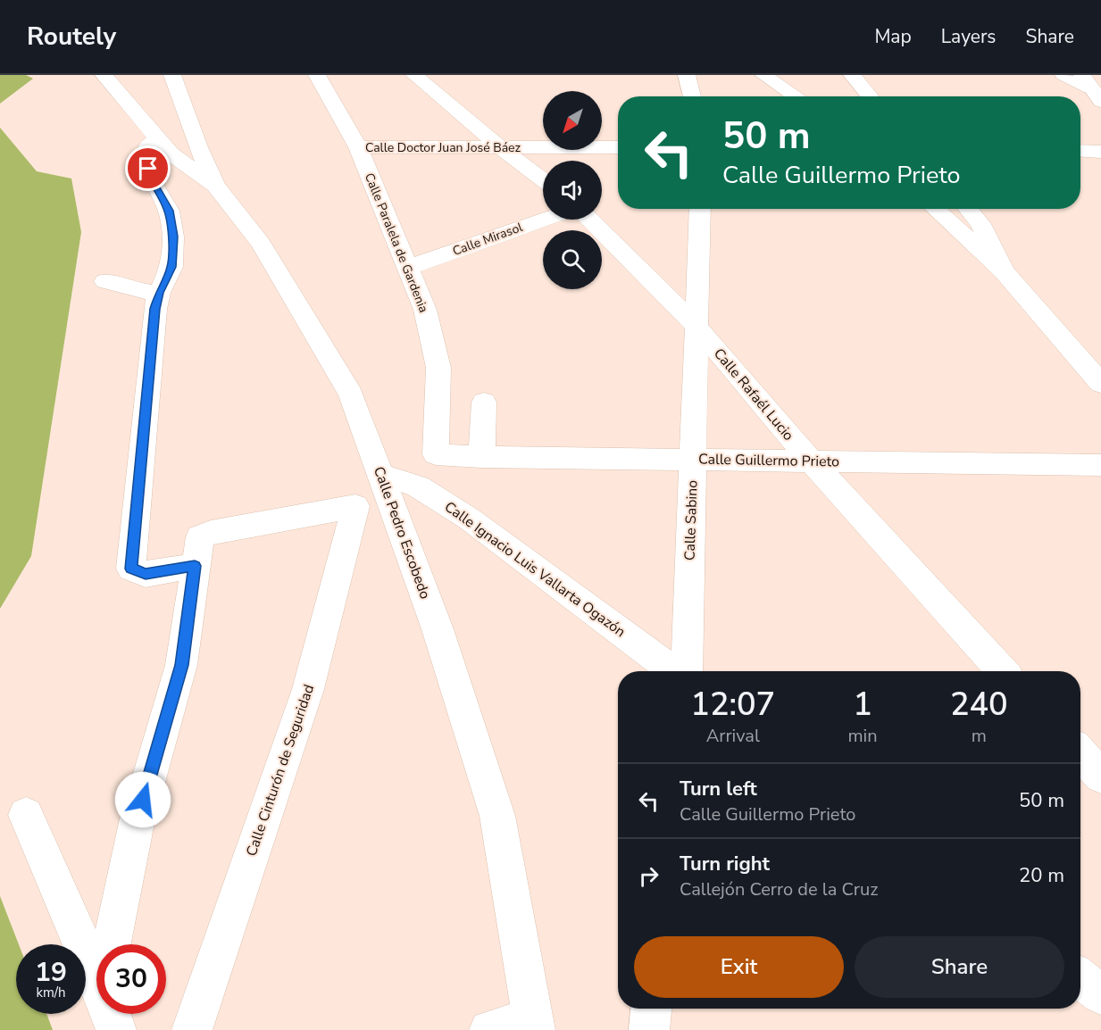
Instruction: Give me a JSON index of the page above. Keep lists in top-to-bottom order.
{
  "streets": {
    "street": [
      "Calle Doctor Juan José Báez",
      "Calle Mirasol",
      "Calle Paralela de Gardenia",
      "Calle Rafaél Lucio",
      "Calle Guillermo Prieto",
      "Calle Sabino",
      "Calle Pedro Escobedo",
      "Calle Ignacio Luis Vallarta Ogazón",
      "Calle Cinturón de Seguridad"
    ]
  },
  "crossings": [
    ["Calle Doctor Juan José Báez", "Calle Paralela de Gardenia"],
    ["Calle Mirasol", "Calle Paralela de Gardenia"],
    ["Calle Paralela de Gardenia", "Calle Guillermo Prieto"],
    ["Calle Rafaél Lucio", "Calle Guillermo Prieto"],
    ["Calle Rafaél Lucio", "Calle Sabino"],
    ["Calle Guillermo Prieto", "Calle Sabino"],
    ["Calle Pedro Escobedo", "Calle Ignacio Luis Vallarta Ogazón"]
  ],
  "north": "bottom left",
  "page": {
    "header": "Routely",
    "nav": ["Map", "Layers", "Share"],
    "turn": ["50 m", "Calle Guillermo Prieto"],
    "eta": [
      "12:07",
      "Arrival",
      "1",
      "min",
      "240",
      "m"
    ],
    "list": [
      {
        "name": "Turn left",
        "note": "Calle Guillermo Prieto",
        "value": "50 m"
      },
      {
        "name": "Turn right",
        "note": "Callejón Cerro de la Cruz",
        "value": "20 m"
      }
    ],
    "buttons": ["Exit", "Share"],
    "speed": "19 km/h",
    "limit": "30"
  }
}
